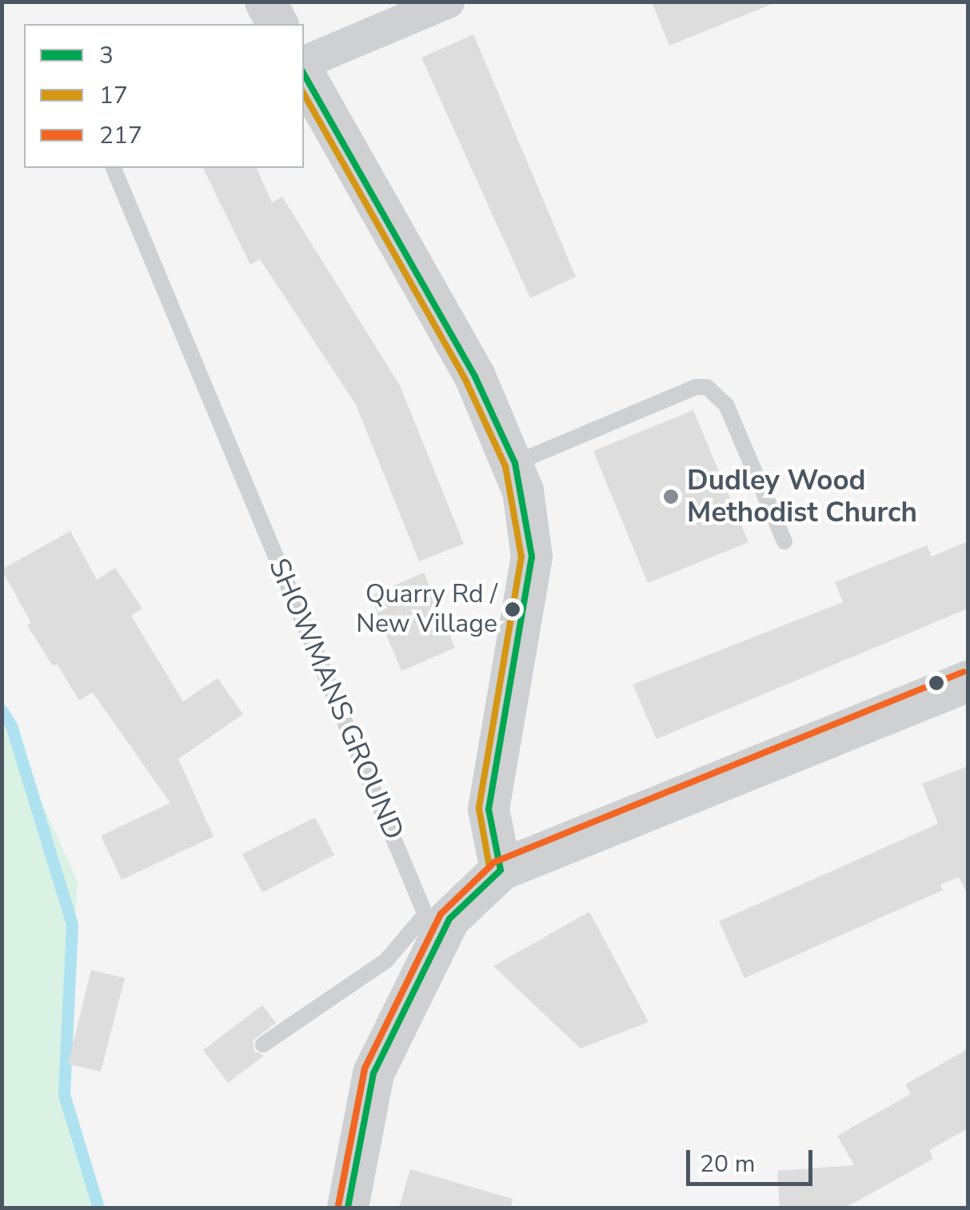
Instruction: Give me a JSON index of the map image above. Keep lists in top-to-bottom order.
{
  "streets": {
    "lane": ["SHOWMANS GROUND"]
  },
  "places": ["Dudley Wood Methodist Church", "Quarry Rd / New Village"],
  "lines": ["transit line 3", "transit line 17", "transit line 217"],
  "legend": ["3", "17", "217"],
  "scale_bar": "20 m"
}
